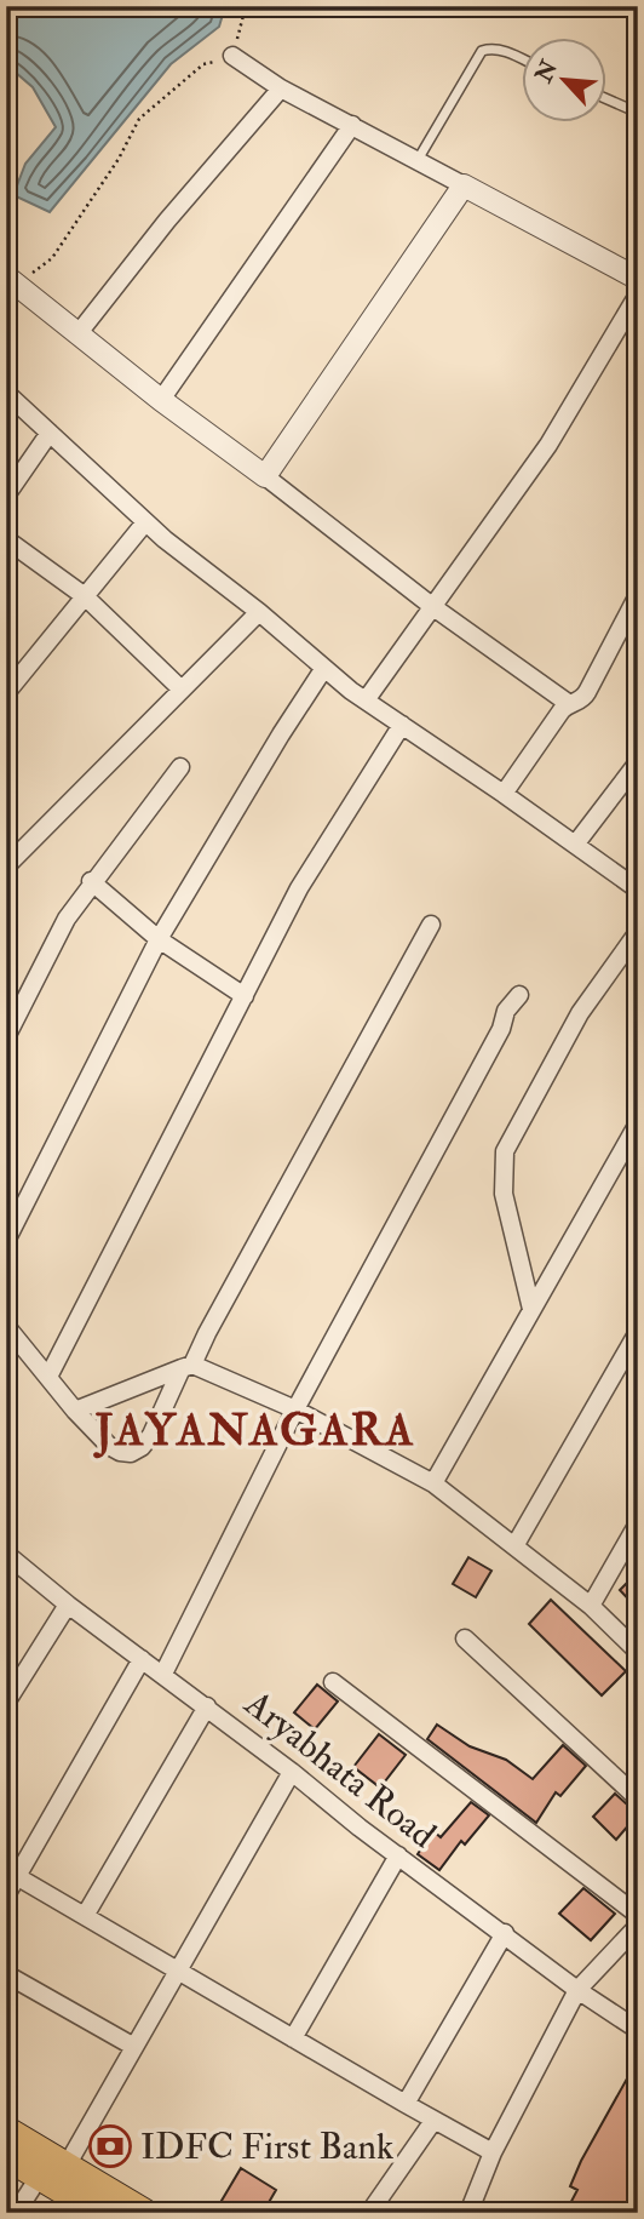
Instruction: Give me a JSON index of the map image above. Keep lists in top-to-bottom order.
{
  "streets": {
    "street": ["Aryabhata Road"]
  },
  "districts": ["JAYANAGARA"],
  "places": {
    "bank": ["IDFC First Bank"]
  },
  "north": "top left"
}
